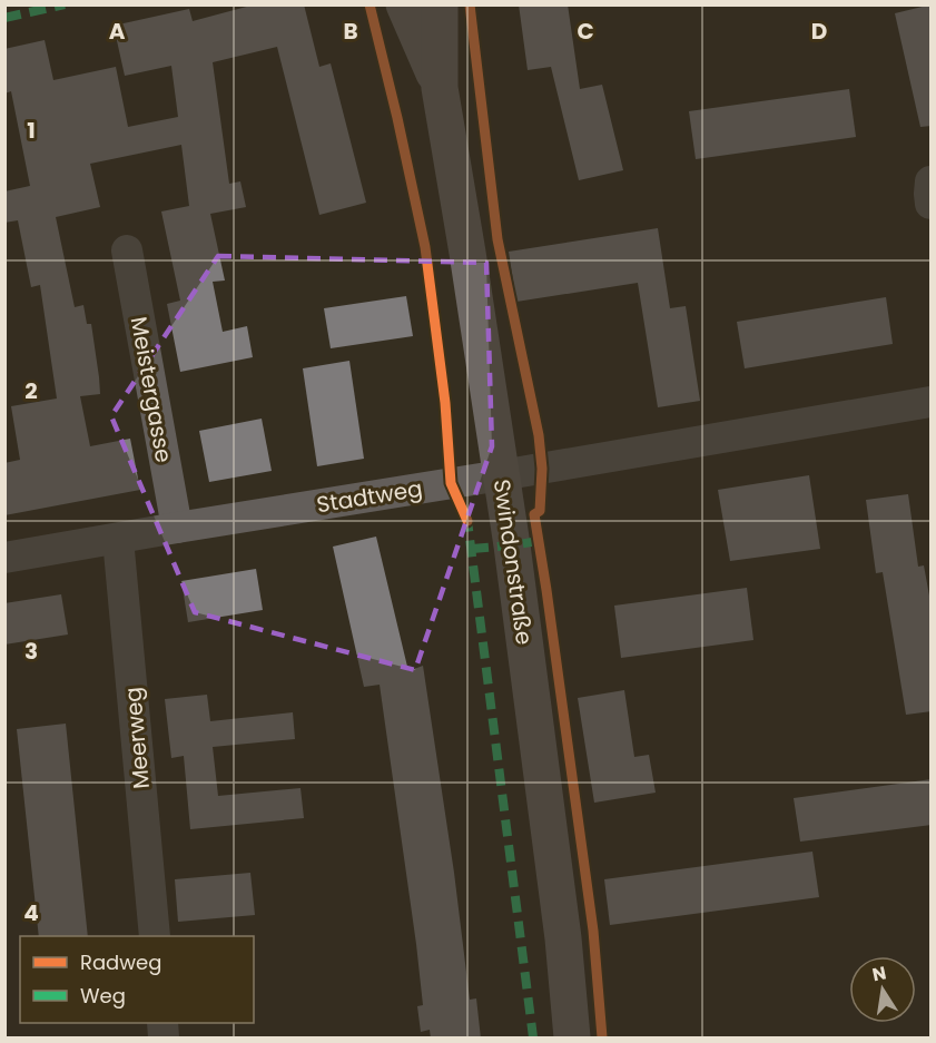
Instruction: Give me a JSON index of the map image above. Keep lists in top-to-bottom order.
{
  "streets": {
    "street": [
      "Meistergasse",
      "Stadtweg",
      "Swindonstraße",
      "Meerweg"
    ]
  },
  "crossings": [
    ["Meistergasse", "Stadtweg"],
    ["Stadtweg", "Swindonstraße"],
    ["Stadtweg", "Meerweg"]
  ],
  "legend": ["Radweg", "Weg"],
  "north": "top",
  "grid": {
    "columns": [
      "A",
      "B",
      "C",
      "D"
    ],
    "rows": [
      "1",
      "2",
      "3",
      "4"
    ]
  }
}
